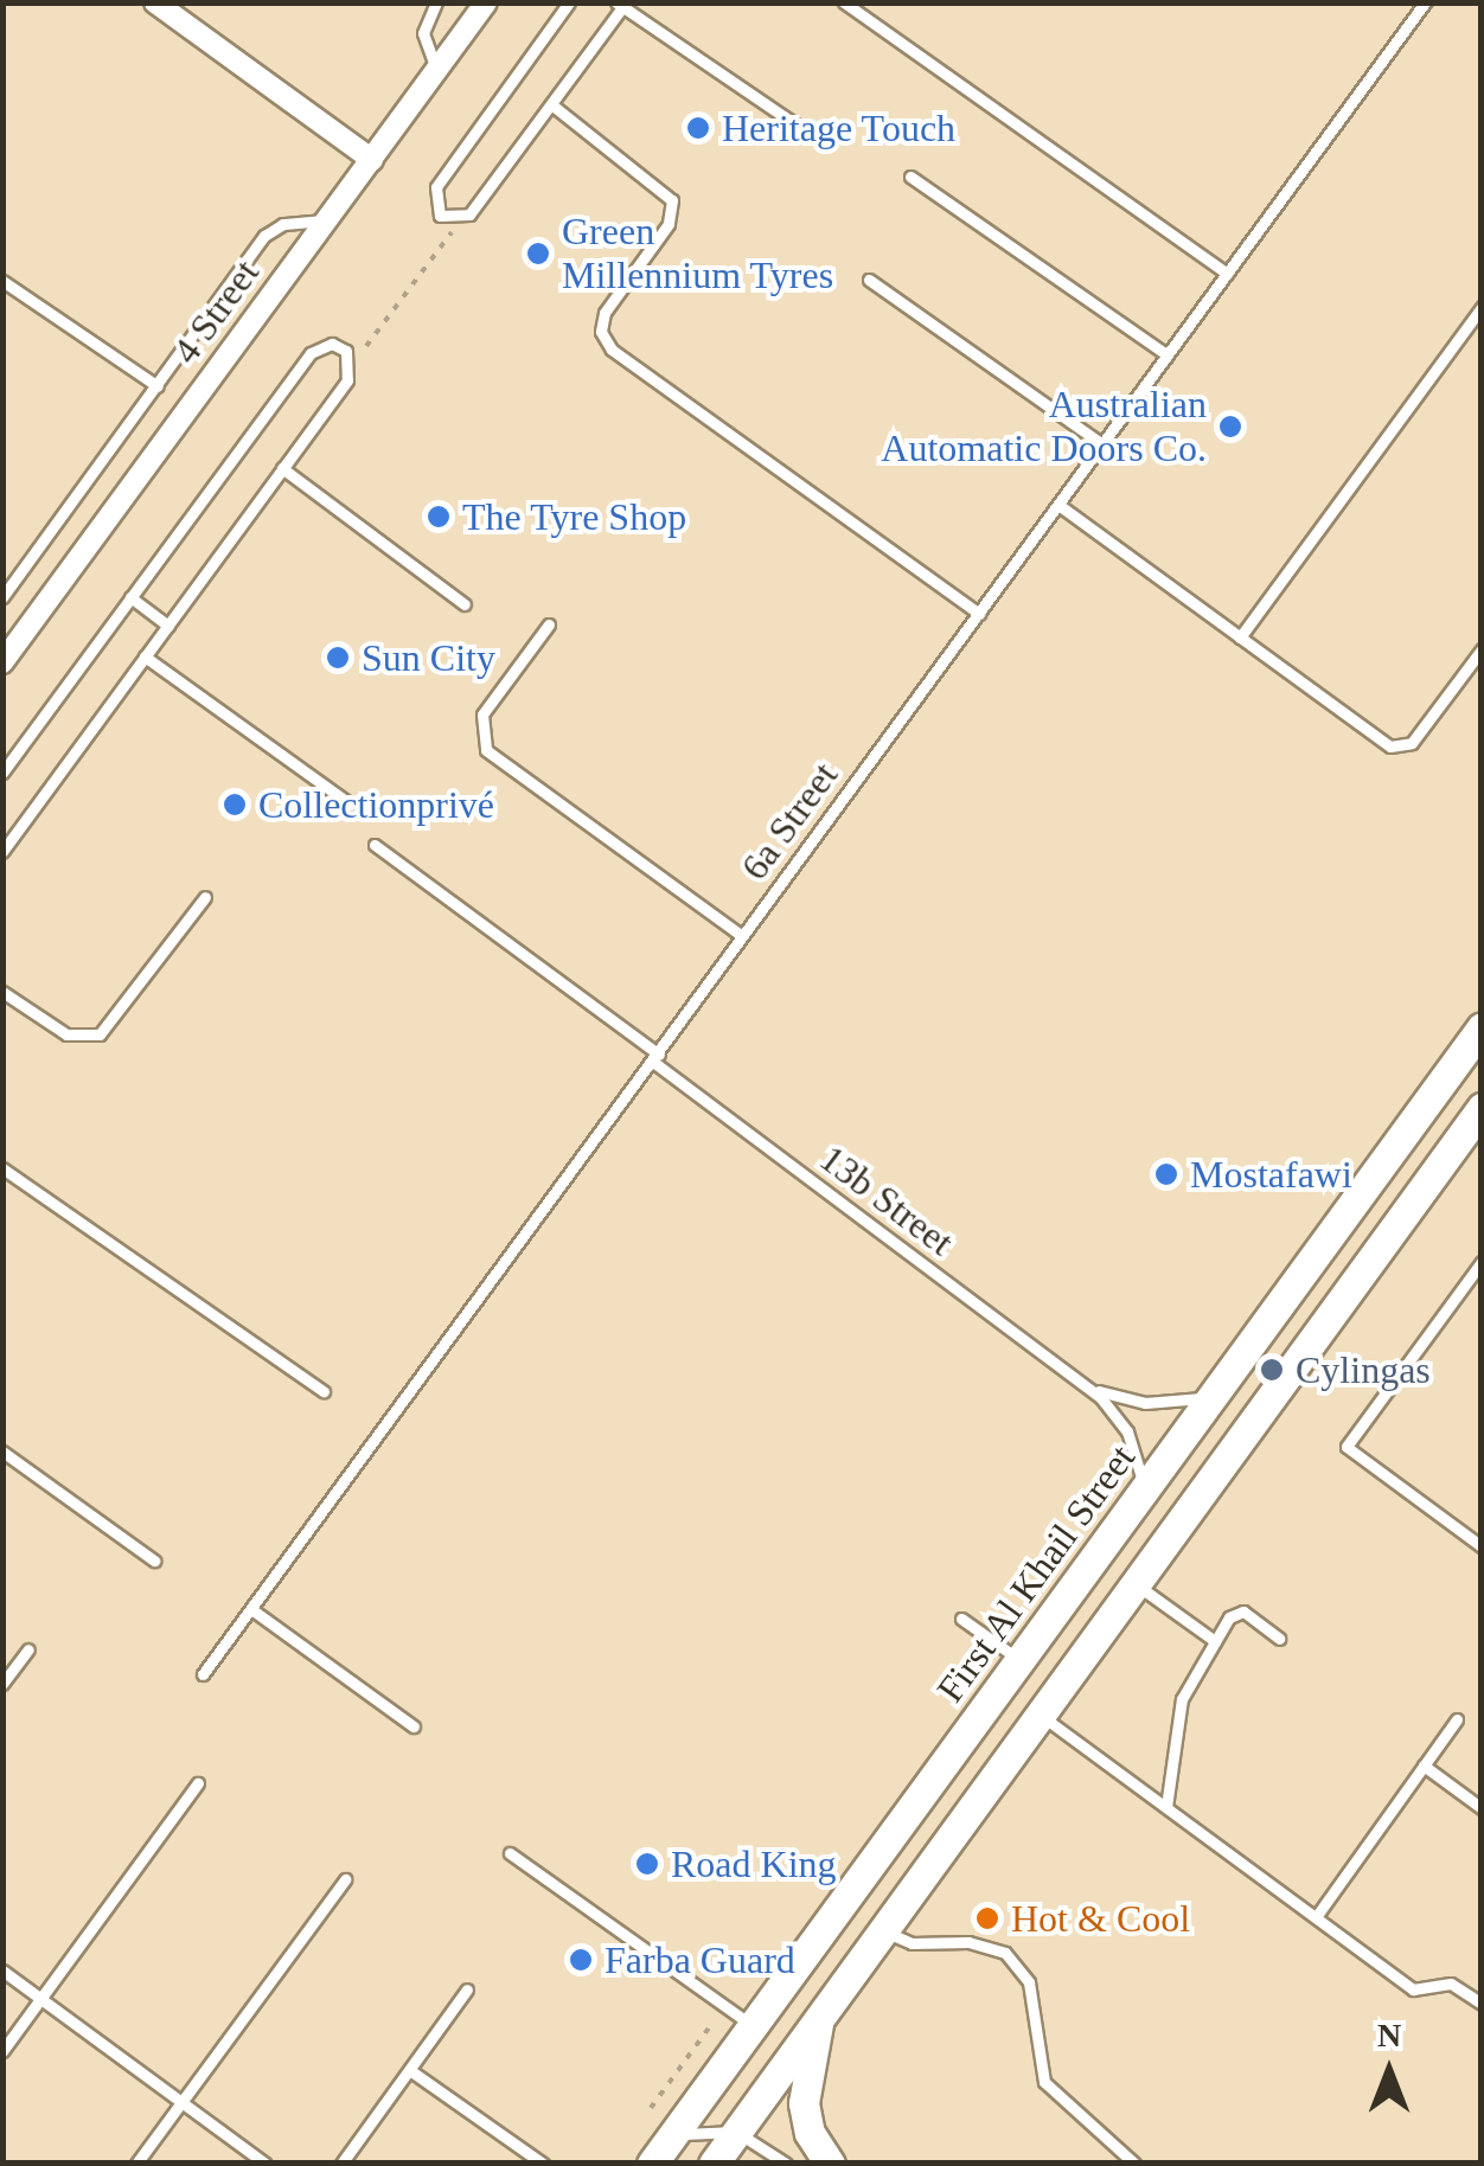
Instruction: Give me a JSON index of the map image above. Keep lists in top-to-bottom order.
{
  "streets": {
    "main road": ["First Al Khail Street"],
    "street": ["4 Street"],
    "lane": ["6a Street", "13b Street"]
  },
  "crossings": [
    ["6a Street", "13b Street"],
    ["13b Street", "First Al Khail Street"]
  ],
  "places": [
    "Heritage Touch",
    "Green Millennium Tyres",
    "Australian Automatic Doors Co.",
    "The Tyre Shop",
    "Sun City",
    "Collectionprivé",
    "Mostafawi",
    "Cylingas",
    "Road King",
    "Hot & Cool",
    "Farba Guard"
  ],
  "north": "top"
}
